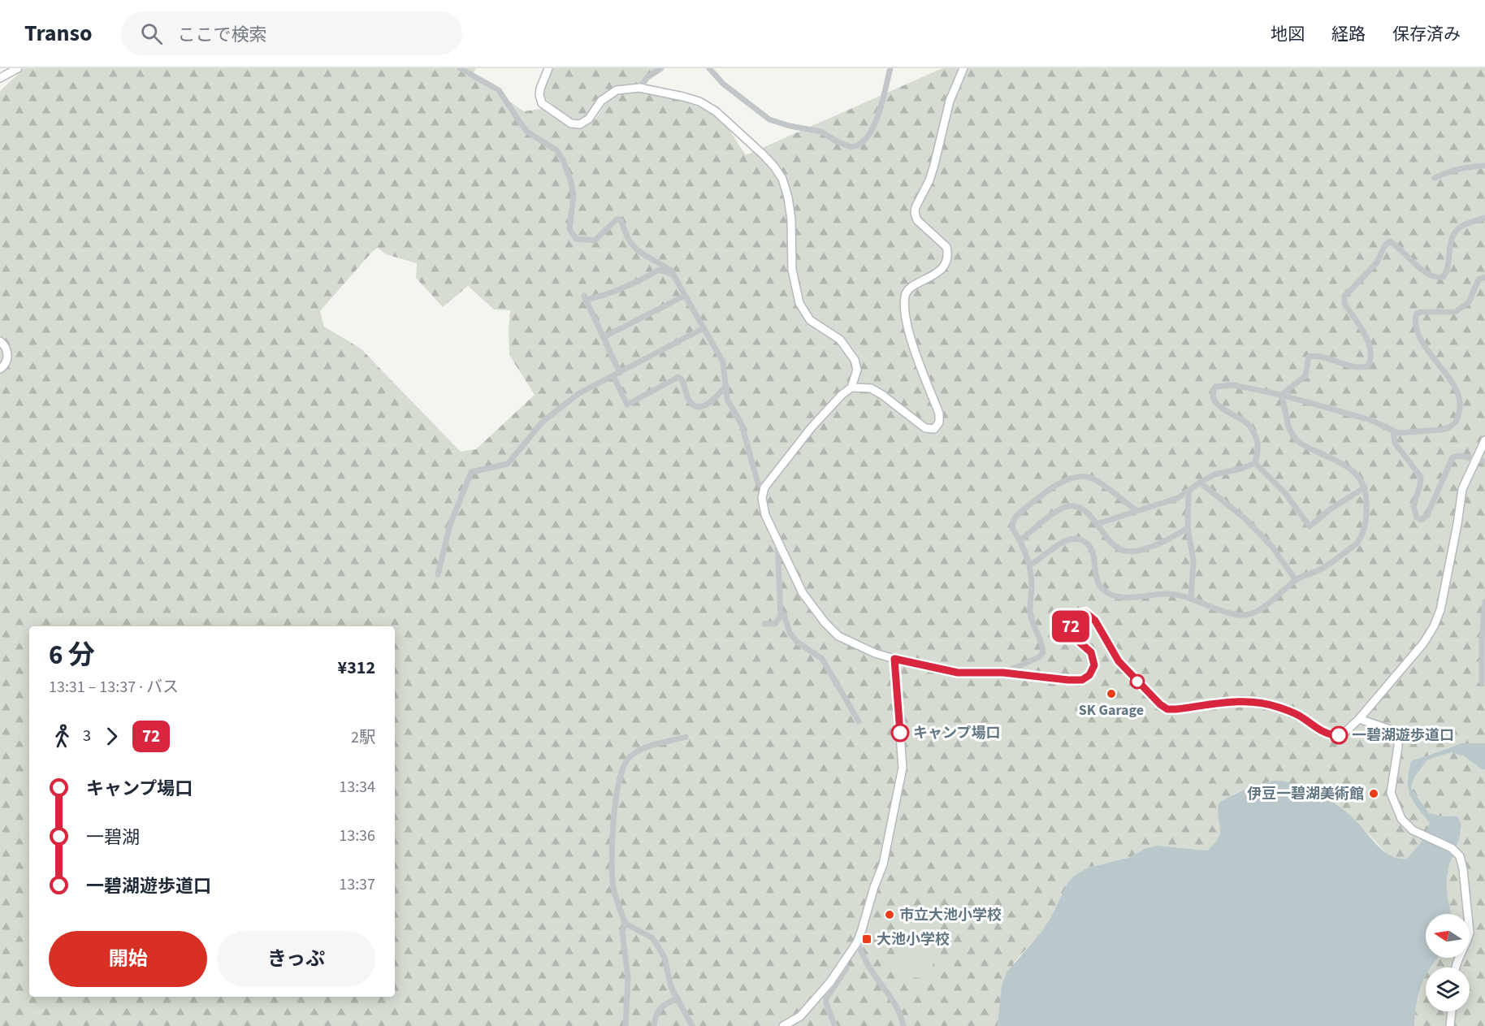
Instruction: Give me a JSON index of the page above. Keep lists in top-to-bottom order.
{
  "places": {
    "other": [
      "SK Garage",
      "キャンプ場口",
      "一碧湖遊歩道口",
      "伊豆一碧湖美術館",
      "市立大池小学校"
    ],
    "transit": ["大池小学校"]
  },
  "lines": ["bus line 72"],
  "north": "left",
  "page": {
    "header": "Transo",
    "search": "ここで検索",
    "nav": ["地図", "経路", "保存済み"],
    "on_map": "72",
    "heading": ["6 分", "13:31 – 13:37 · バス", "¥312"],
    "legs": ["3", "72", "2駅"],
    "list": [
      {
        "name": "キャンプ場口",
        "value": "13:34"
      },
      {
        "name": "一碧湖",
        "value": "13:36"
      },
      {
        "name": "一碧湖遊歩道口",
        "value": "13:37"
      }
    ],
    "buttons": ["開始", "きっぷ"]
  }
}
